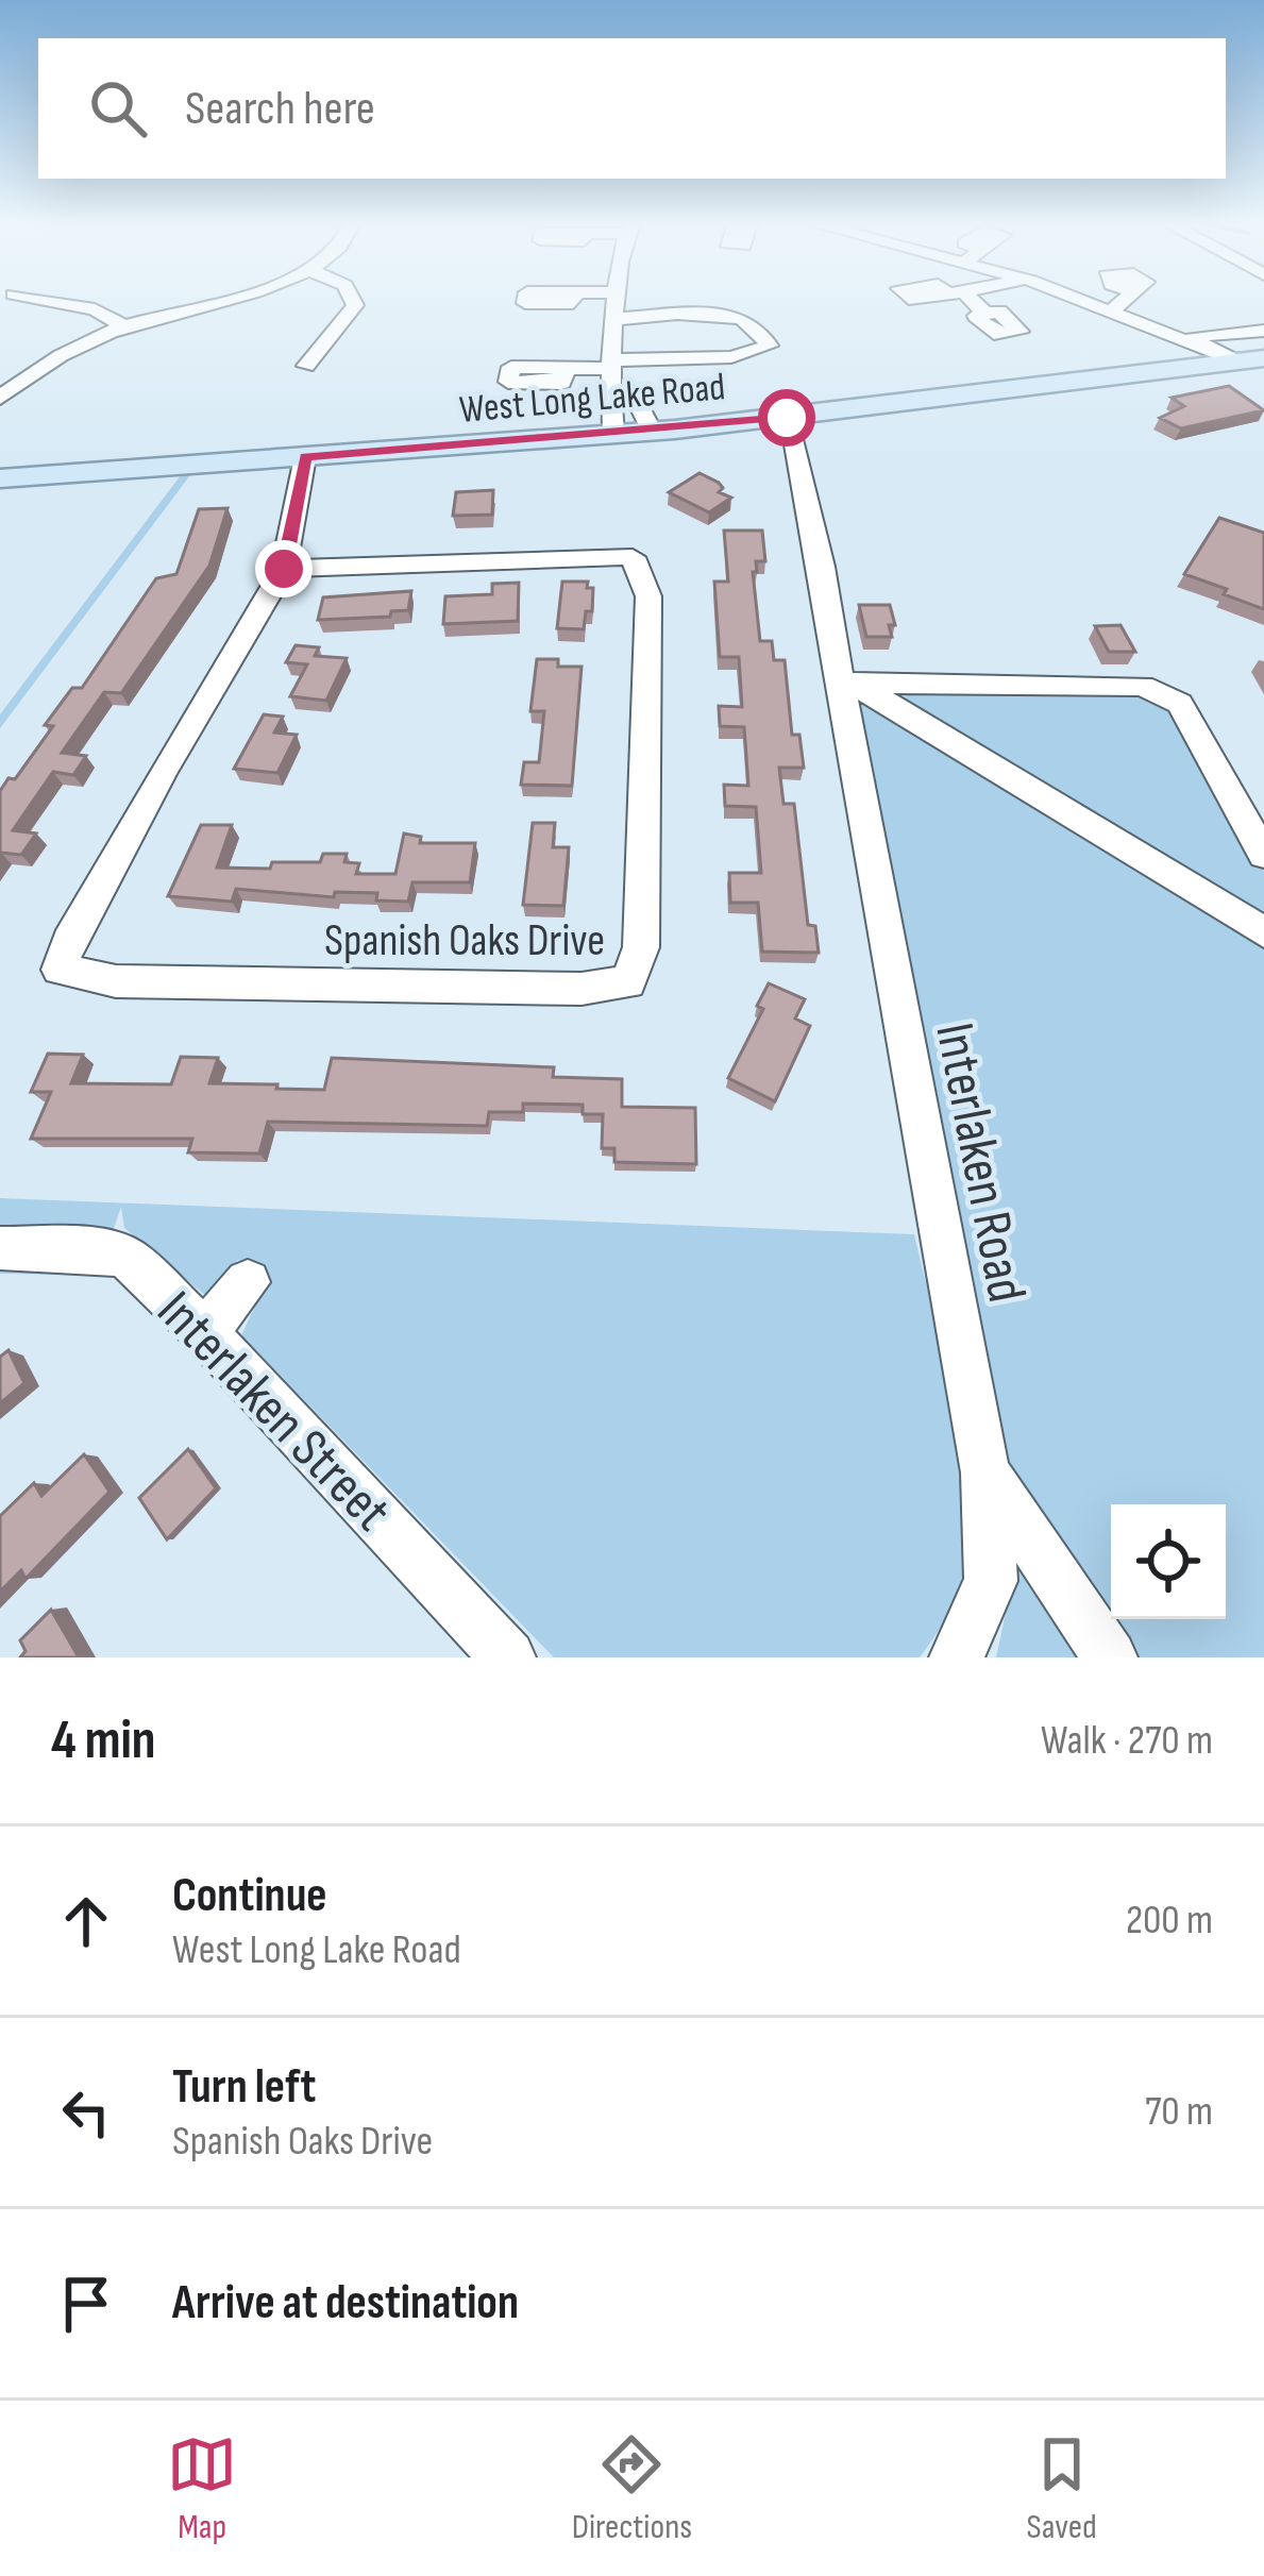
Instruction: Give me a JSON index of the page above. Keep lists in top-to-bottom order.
{
  "streets": {
    "main road": ["West Long Lake Road"],
    "street": ["Spanish Oaks Drive", "Interlaken Road", "Interlaken Street"]
  },
  "crossings": [
    ["West Long Lake Road", "Spanish Oaks Drive"],
    ["West Long Lake Road", "Interlaken Road"]
  ],
  "page": {
    "search": "Search here",
    "heading": ["4 min", "Walk · 270 m"],
    "list": [
      ["Continue", "West Long Lake Road", "200 m"],
      ["Turn left", "Spanish Oaks Drive", "70 m"],
      "Arrive at destination"
    ],
    "nav": ["Map", "Directions", "Saved"]
  }
}
